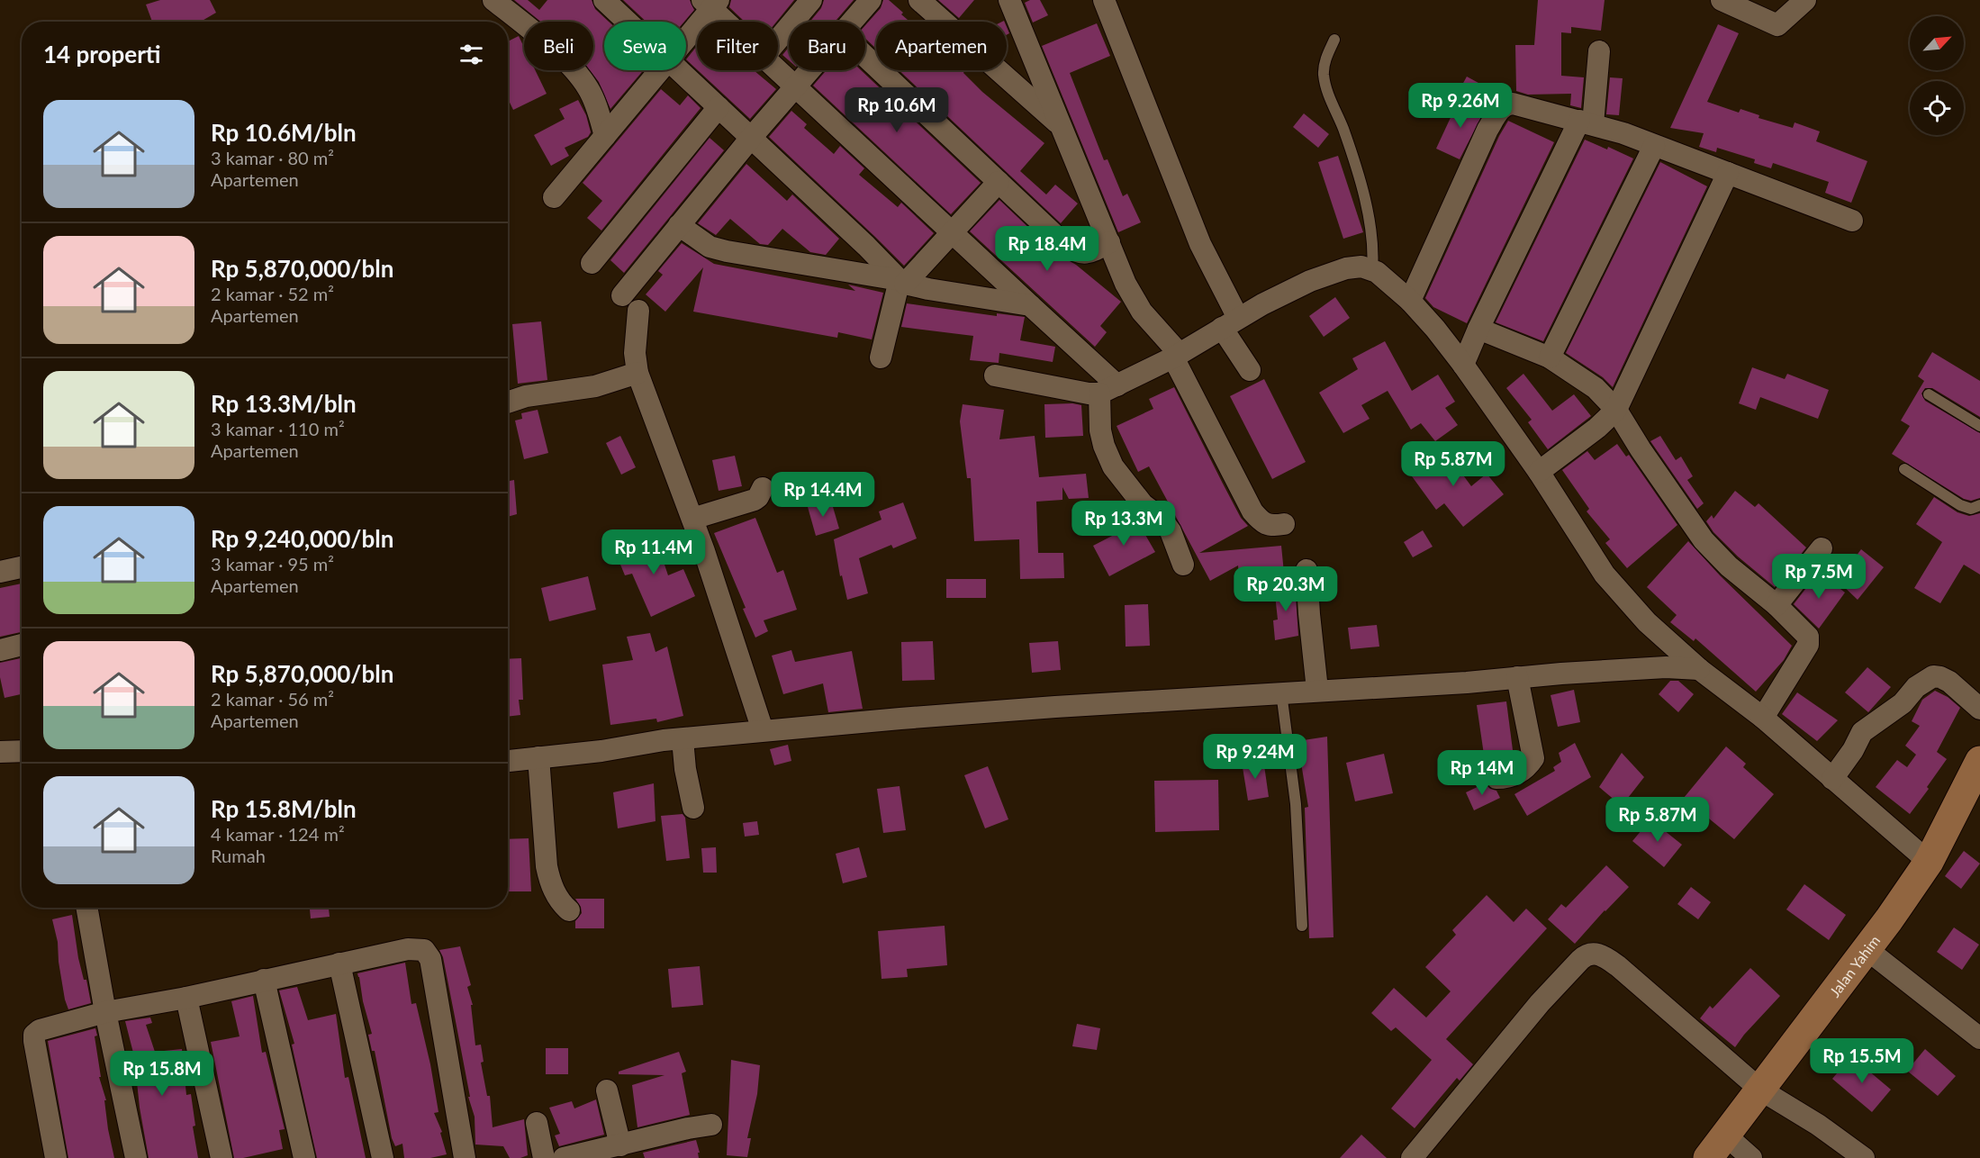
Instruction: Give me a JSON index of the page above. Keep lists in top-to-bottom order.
{
  "streets": {
    "street": ["Jalan Yahim"]
  },
  "north": "top right",
  "page": {
    "chip": [
      "Beli",
      "Sewa",
      "Filter",
      "Baru",
      "Apartemen"
    ],
    "heading": "14 properti",
    "price": [
      "Rp 9.26M",
      "Rp 10.6M",
      "Rp 18.4M",
      "Rp 5.87M",
      "Rp 14.4M",
      "Rp 13.3M",
      "Rp 11.4M",
      "Rp 7.5M",
      "Rp 20.3M",
      "Rp 9.24M",
      "Rp 14M",
      "Rp 5.87M",
      "Rp 15.5M",
      "Rp 15.8M"
    ],
    "list": [
      {
        "name": "Rp 10.6M/bln",
        "note": "3 kamar · 80 m² · Apartemen"
      },
      {
        "name": "Rp 5,870,000/bln",
        "note": "2 kamar · 52 m² · Apartemen"
      },
      {
        "name": "Rp 13.3M/bln",
        "note": "3 kamar · 110 m² · Apartemen"
      },
      {
        "name": "Rp 9,240,000/bln",
        "note": "3 kamar · 95 m² · Apartemen"
      },
      {
        "name": "Rp 5,870,000/bln",
        "note": "2 kamar · 56 m² · Apartemen"
      },
      {
        "name": "Rp 15.8M/bln",
        "note": "4 kamar · 124 m² · Rumah"
      }
    ]
  }
}
